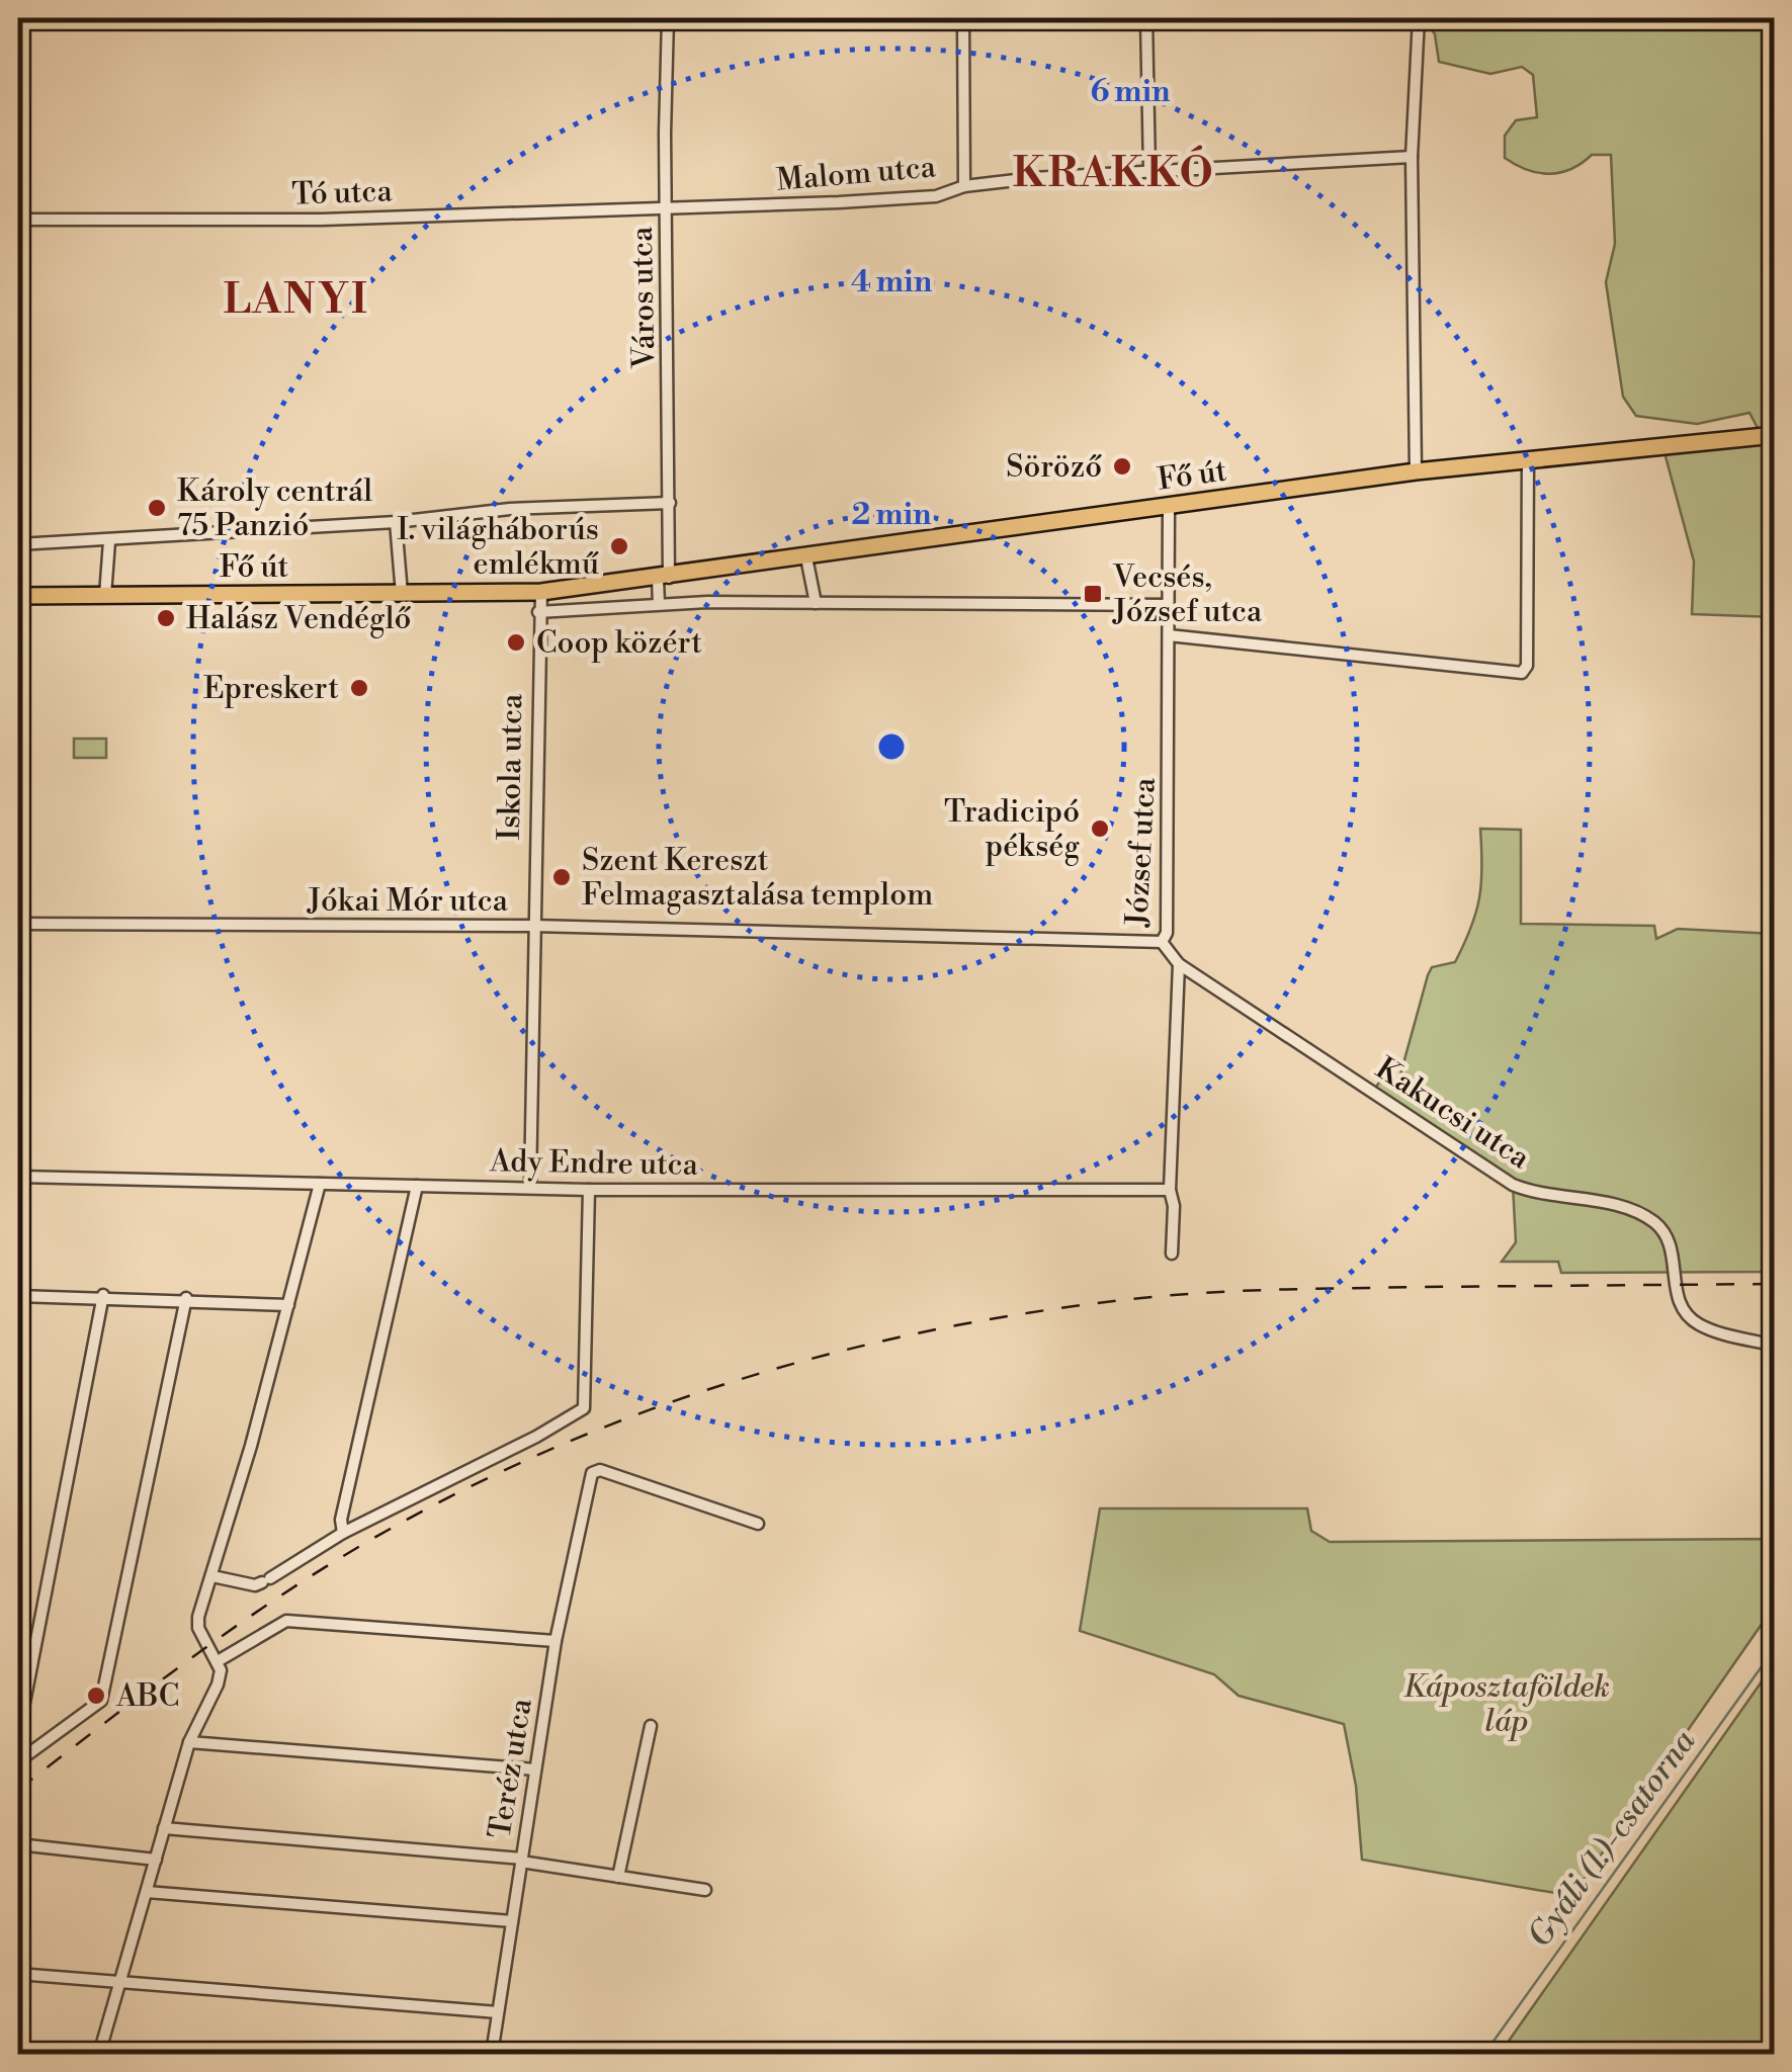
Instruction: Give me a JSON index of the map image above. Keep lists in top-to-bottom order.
{
  "streets": {
    "main road": ["Fő út"],
    "street": [
      "Malom utca",
      "Tó utca",
      "Város utca",
      "Iskola utca",
      "József utca",
      "Jókai Mór utca",
      "Kakucsi utca",
      "Ady Endre utca",
      "Teréz utca"
    ]
  },
  "crossings": [
    ["Malom utca", "Tó utca"],
    ["Malom utca", "Város utca"],
    ["Tó utca", "Város utca"],
    ["Város utca", "Fő út"],
    ["Fő út", "Iskola utca"],
    ["Fő út", "József utca"],
    ["Iskola utca", "Jókai Mór utca"],
    ["Iskola utca", "Ady Endre utca"],
    ["József utca", "Jókai Mór utca"],
    ["József utca", "Kakucsi utca"],
    ["József utca", "Ady Endre utca"]
  ],
  "districts": ["KRAKKÓ", "LANYI"],
  "water": ["Gyáli (1.)-csatorna"],
  "parks": ["Káposztaföldek láp"],
  "places": {
    "other": [
      "Söröző",
      "Károly centrál 75 Panzió",
      "I. világháborús emlékmű",
      "Halász Vendéglő",
      "Coop közért",
      "Epreskert",
      "Tradicipó pékség",
      "Szent Kereszt Felmagasztalása templom",
      "ABC"
    ],
    "transit": ["Vecsés, József utca"]
  },
  "rings": ["6 min", "4 min", "2 min"]
}
